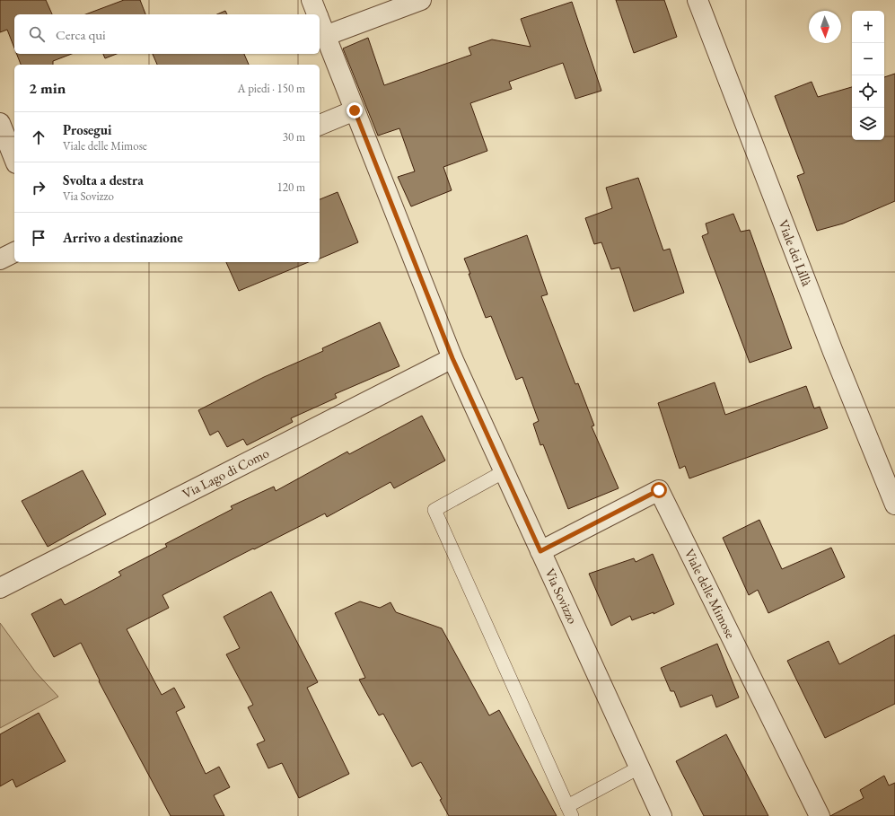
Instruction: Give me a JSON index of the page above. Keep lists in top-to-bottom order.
{
  "streets": {
    "street": [
      "Viale dei Lillà",
      "Via Lago di Como",
      "Viale delle Mimose",
      "Via Sovizzo"
    ]
  },
  "crossings": [
    ["Via Lago di Como", "Via Sovizzo"],
    ["Viale delle Mimose", "Via Sovizzo"]
  ],
  "north": "bottom",
  "page": {
    "map_buttons": ["+", "−"],
    "search": "Cerca qui",
    "heading": ["2 min", "A piedi · 150 m"],
    "list": [
      ["Prosegui", "Viale delle Mimose", "30 m"],
      ["Svolta a destra", "Via Sovizzo", "120 m"],
      "Arrivo a destinazione"
    ]
  }
}
